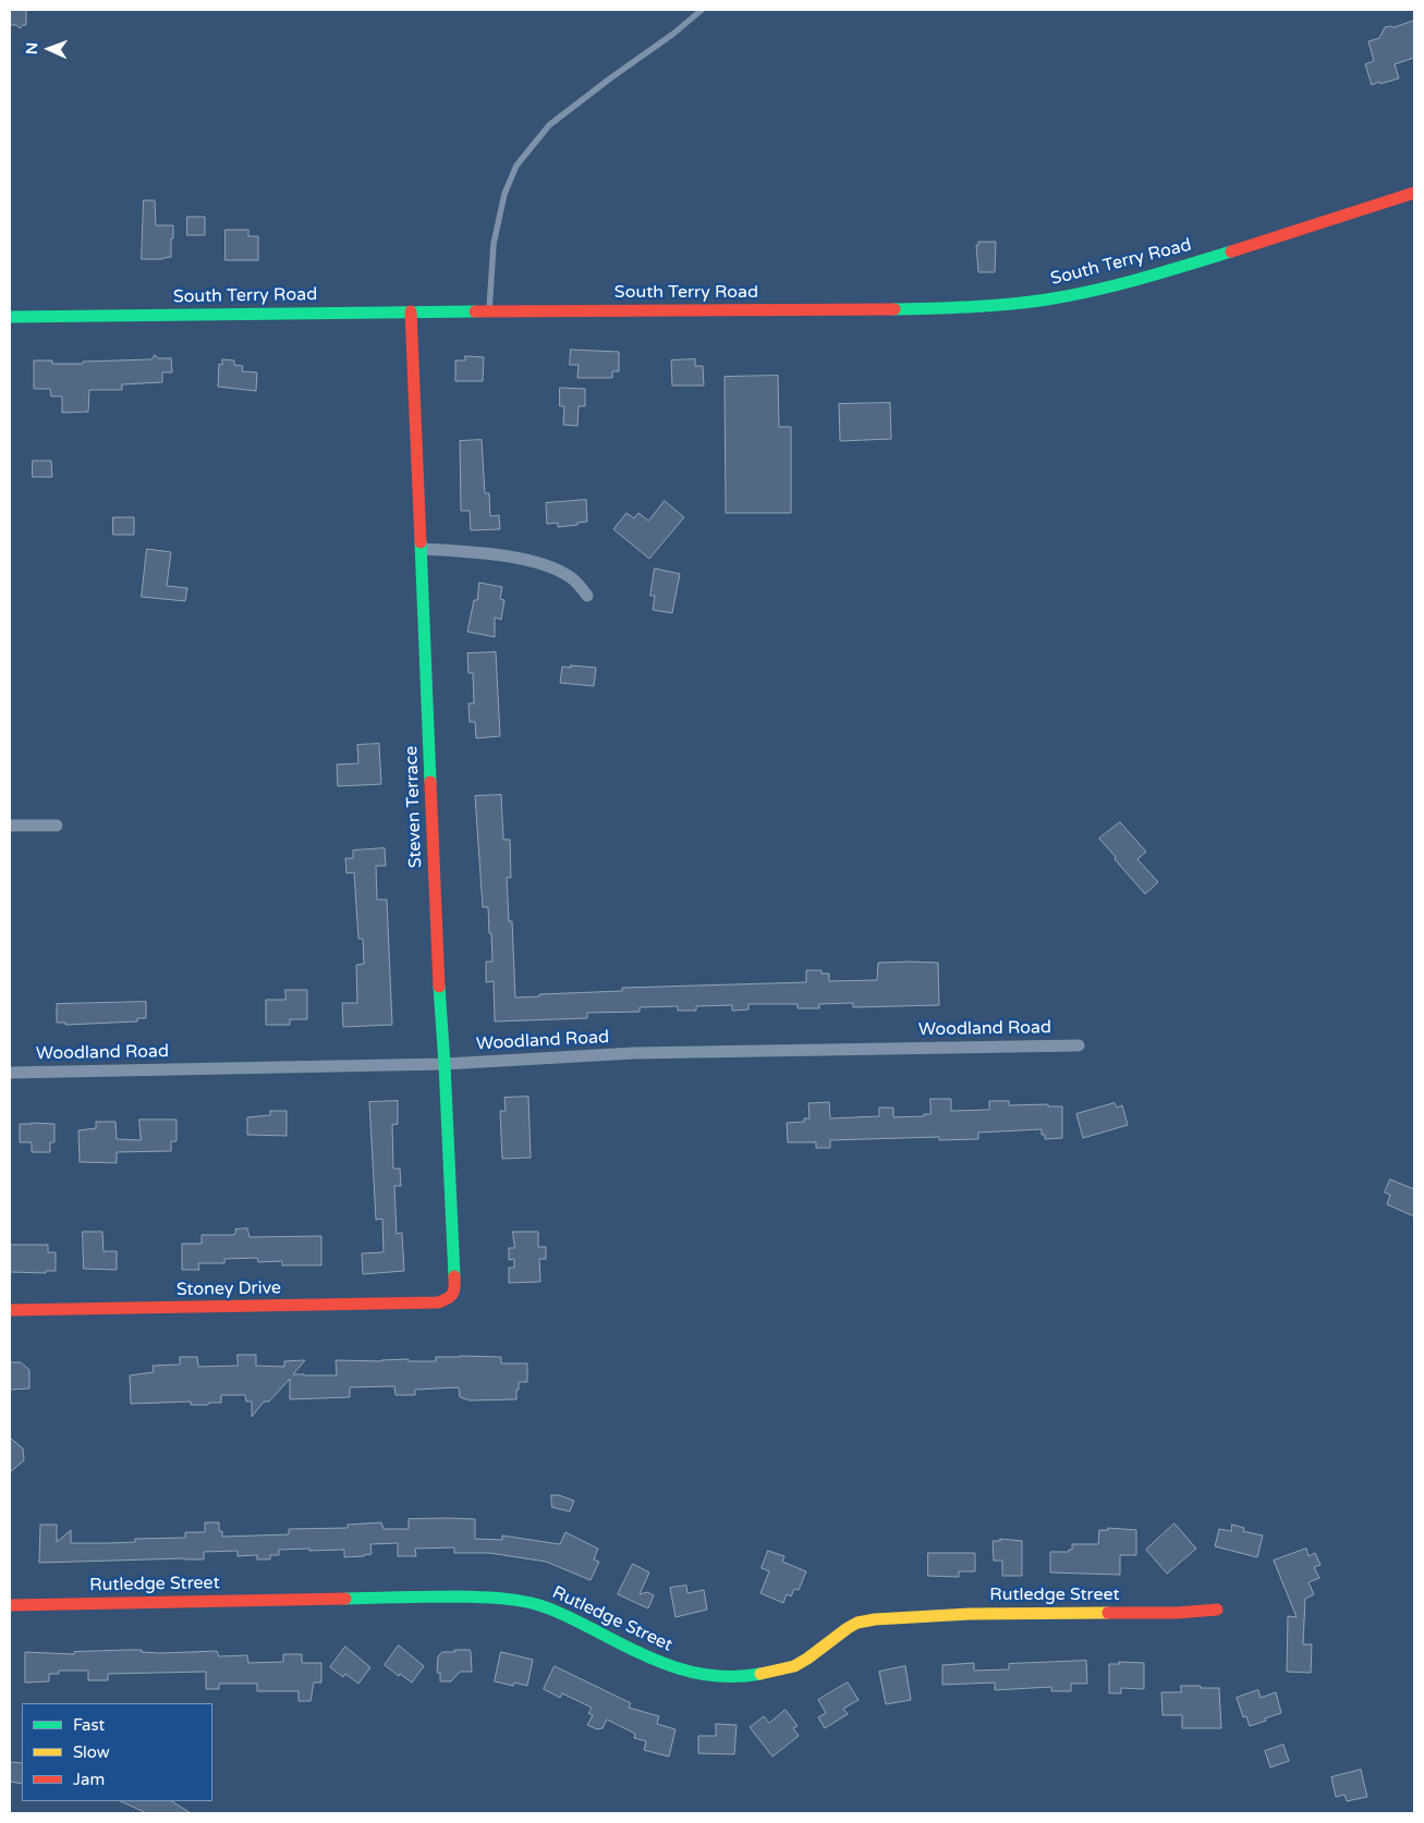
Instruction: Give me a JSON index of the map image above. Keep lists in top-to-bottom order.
{
  "streets": {
    "street": [
      "South Terry Road",
      "Steven Terrace",
      "Woodland Road",
      "Stoney Drive",
      "Rutledge Street"
    ]
  },
  "crossings": [
    ["South Terry Road", "Steven Terrace"],
    ["Steven Terrace", "Woodland Road"],
    ["Steven Terrace", "Stoney Drive"]
  ],
  "legend": ["Fast", "Slow", "Jam"],
  "north": "left"
}
